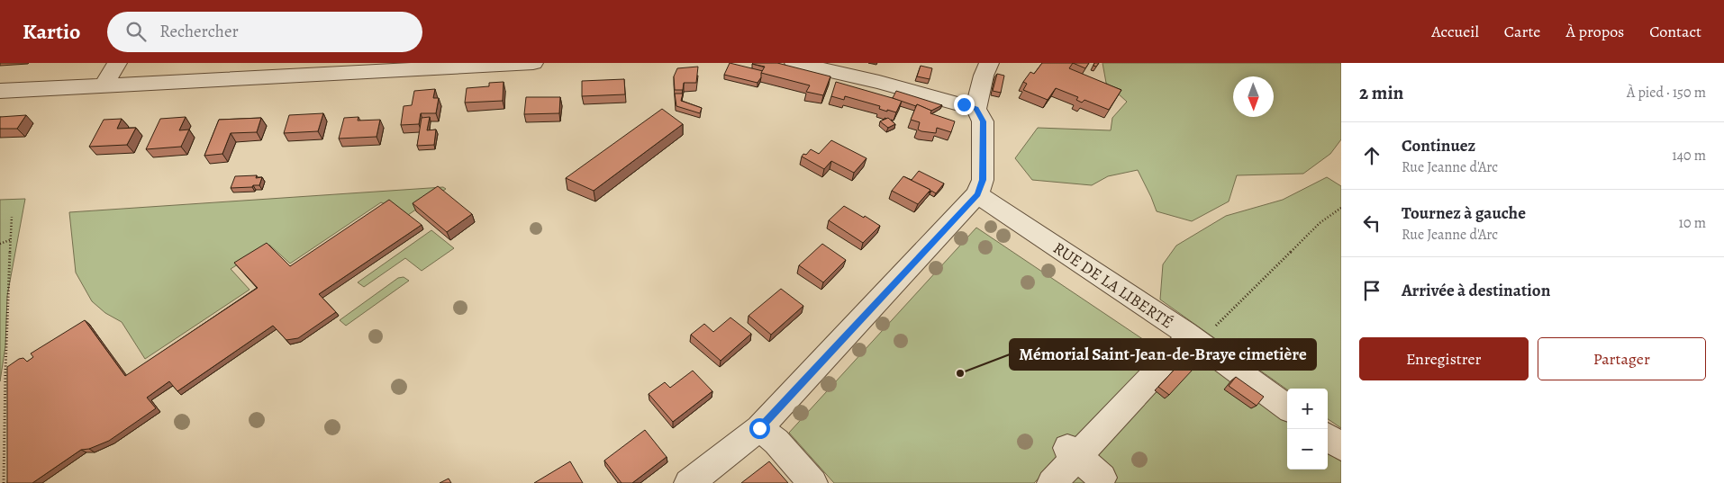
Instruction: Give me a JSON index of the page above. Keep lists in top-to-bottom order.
{
  "streets": {
    "street": ["RUE DE LA LIBERTÉ"]
  },
  "places": ["Mémorial Saint-Jean-de-Braye cimetière"],
  "north": "bottom",
  "page": {
    "header": "Kartio",
    "search": "Rechercher",
    "nav": [
      "Accueil",
      "Carte",
      "À propos",
      "Contact"
    ],
    "heading": ["2 min", "À pied · 150 m"],
    "list": [
      ["Continuez", "Rue Jeanne d'Arc", "140 m"],
      ["Tournez à gauche", "Rue Jeanne d'Arc", "10 m"],
      "Arrivée à destination"
    ],
    "buttons": ["Enregistrer", "Partager"],
    "map_buttons": ["+", "−"]
  }
}
